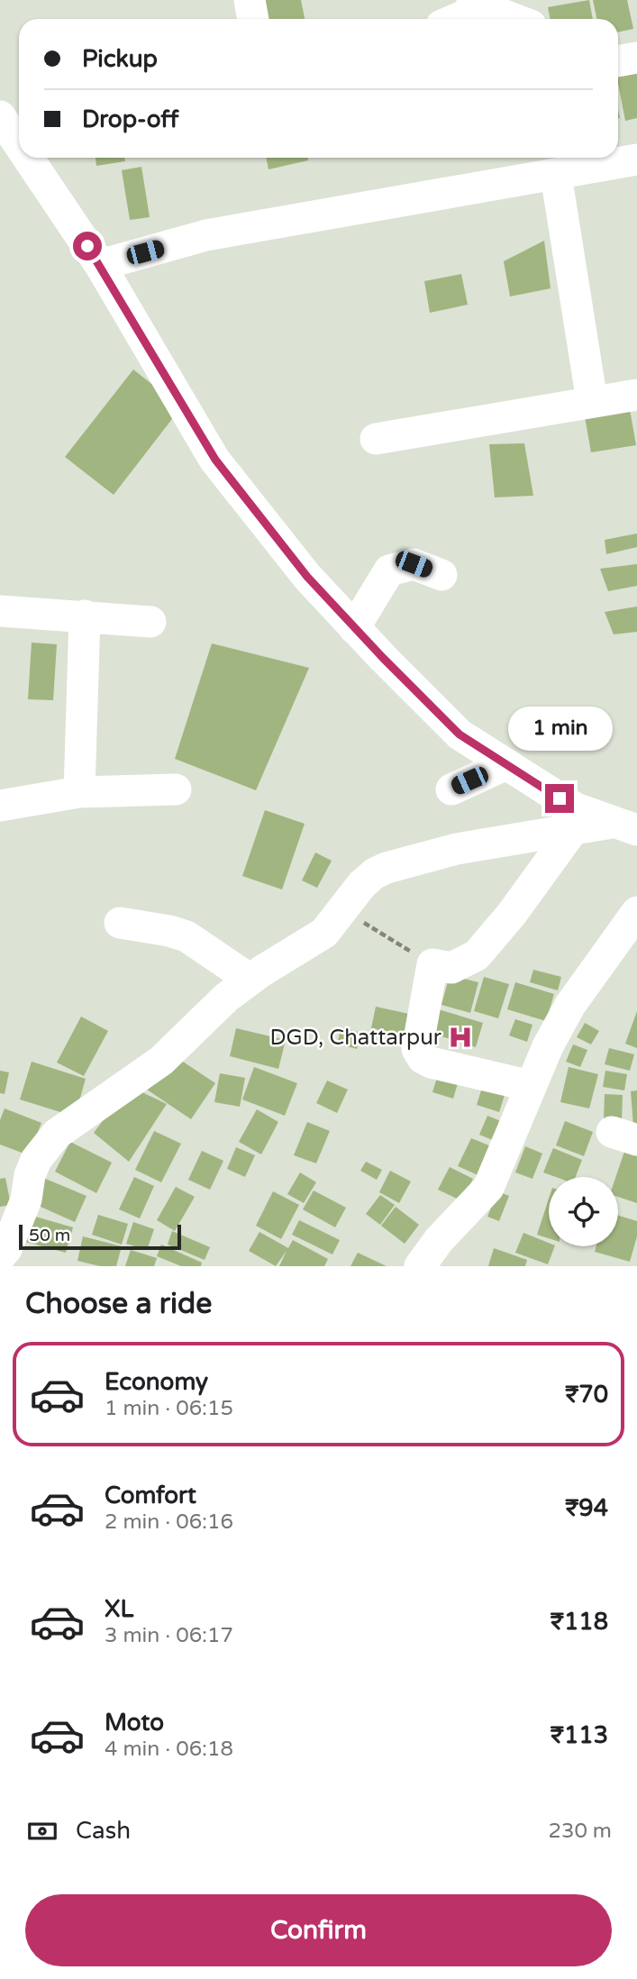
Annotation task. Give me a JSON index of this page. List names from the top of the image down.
{
  "places": {
    "hospital": ["DGD, Chattarpur"]
  },
  "scale_bar": "50 m",
  "page": {
    "banner": ["Pickup", "Drop-off"],
    "bubble": "1 min",
    "scale": "50 m",
    "heading": "Choose a ride",
    "list": [
      {
        "name": "Economy",
        "note": "1 min · 06:15",
        "value": "₹70"
      },
      {
        "name": "Comfort",
        "note": "2 min · 06:16",
        "value": "₹94"
      },
      {
        "name": "XL",
        "note": "3 min · 06:17",
        "value": "₹118"
      },
      {
        "name": "Moto",
        "note": "4 min · 06:18",
        "value": "₹113"
      }
    ],
    "pay": ["Cash", "230 m"],
    "buttons": "Confirm"
  }
}
